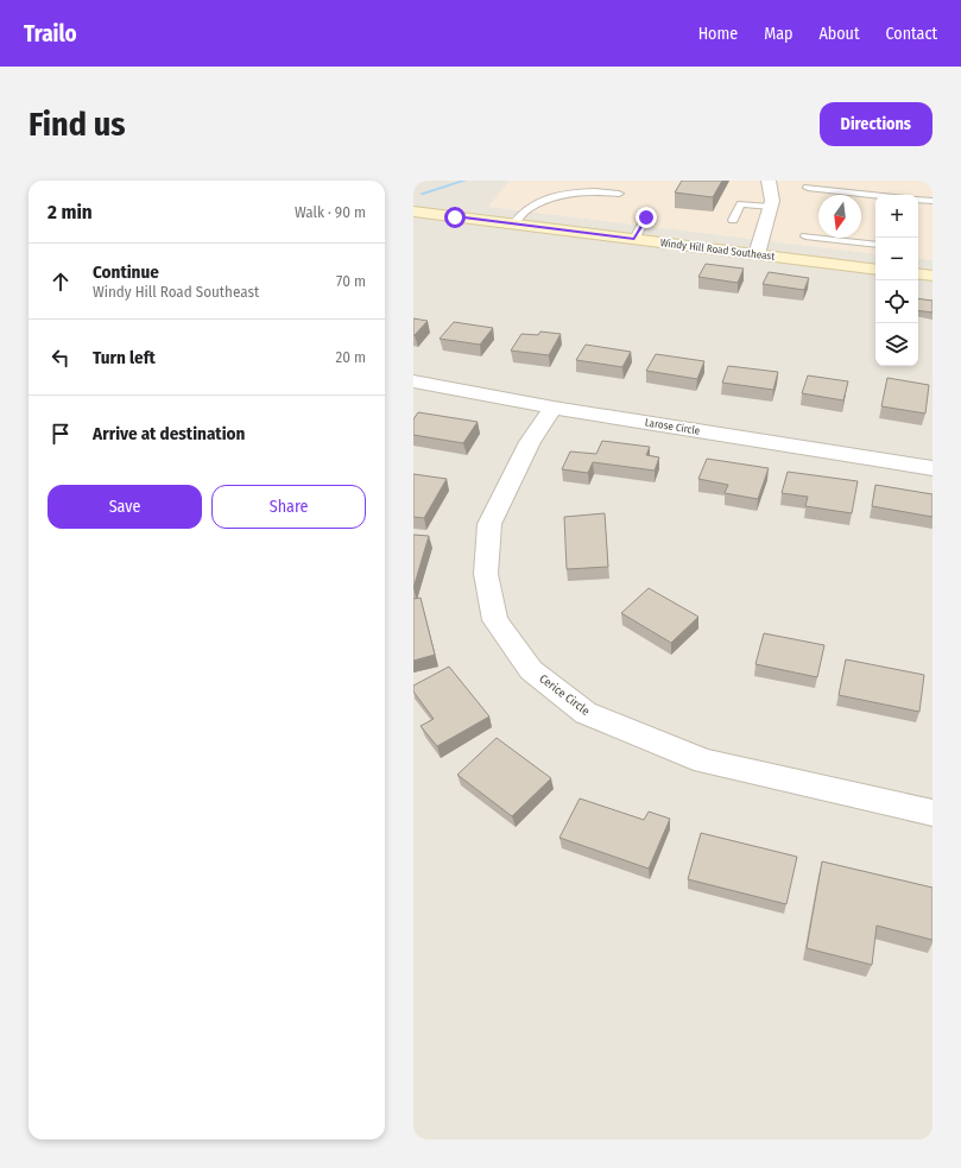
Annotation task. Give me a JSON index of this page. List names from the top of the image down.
{
  "streets": {
    "main road": ["Windy Hill Road Southeast"],
    "street": ["Larose Circle", "Cerice Circle"]
  },
  "crossings": [
    ["Larose Circle", "Cerice Circle"]
  ],
  "north": "bottom",
  "page": {
    "header": "Trailo",
    "nav": [
      "Home",
      "Map",
      "About",
      "Contact"
    ],
    "buttons": [
      "Directions",
      ["Save", "Share"]
    ],
    "title": "Find us",
    "heading": ["2 min", "Walk · 90 m"],
    "map_buttons": ["+", "−"],
    "list": [
      ["Continue", "Windy Hill Road Southeast", "70 m"],
      ["Turn left", "20 m"],
      "Arrive at destination"
    ]
  }
}
